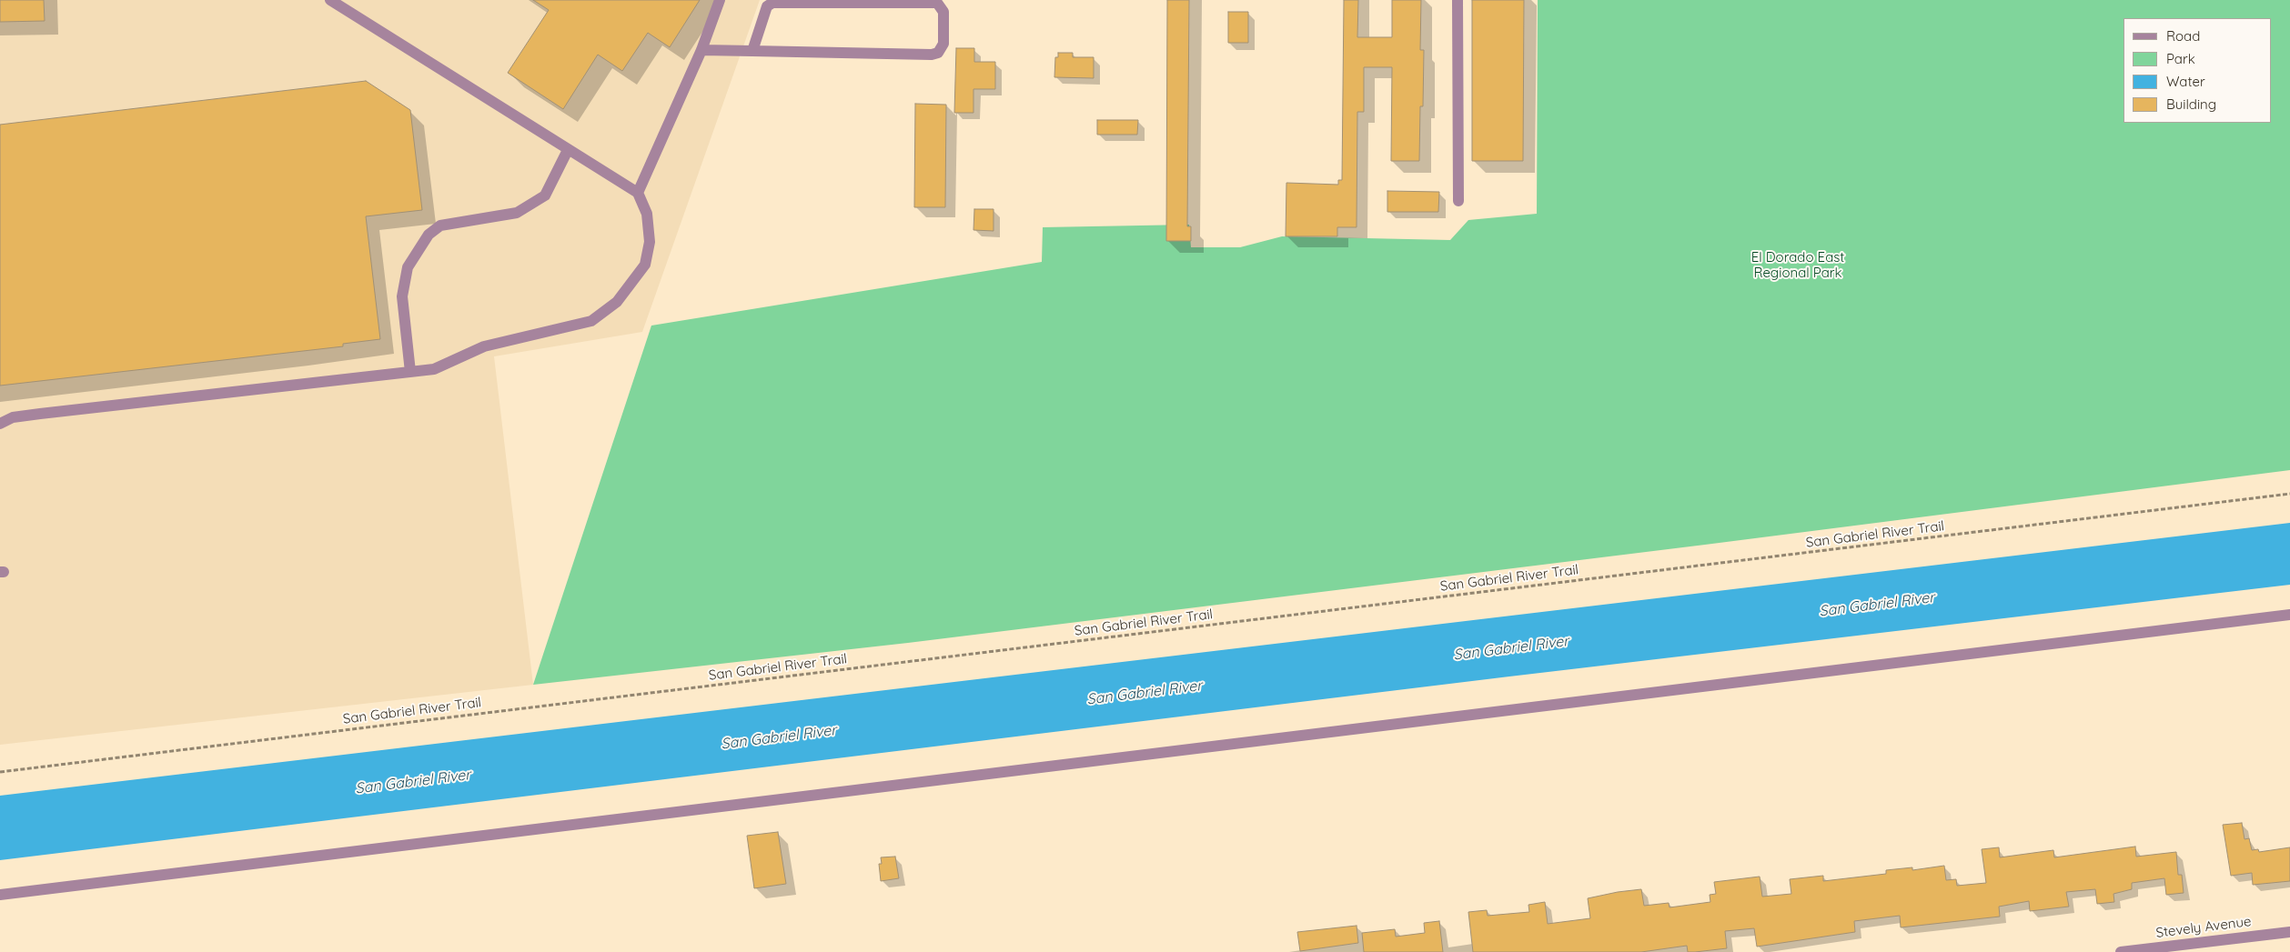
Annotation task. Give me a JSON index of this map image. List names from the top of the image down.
{
  "streets": {
    "street": ["Stevely Avenue"],
    "path": ["San Gabriel River Trail"]
  },
  "water": ["San Gabriel River"],
  "parks": ["El Dorado East Regional Park"],
  "legend": [
    "Road",
    "Park",
    "Water",
    "Building"
  ]
}
